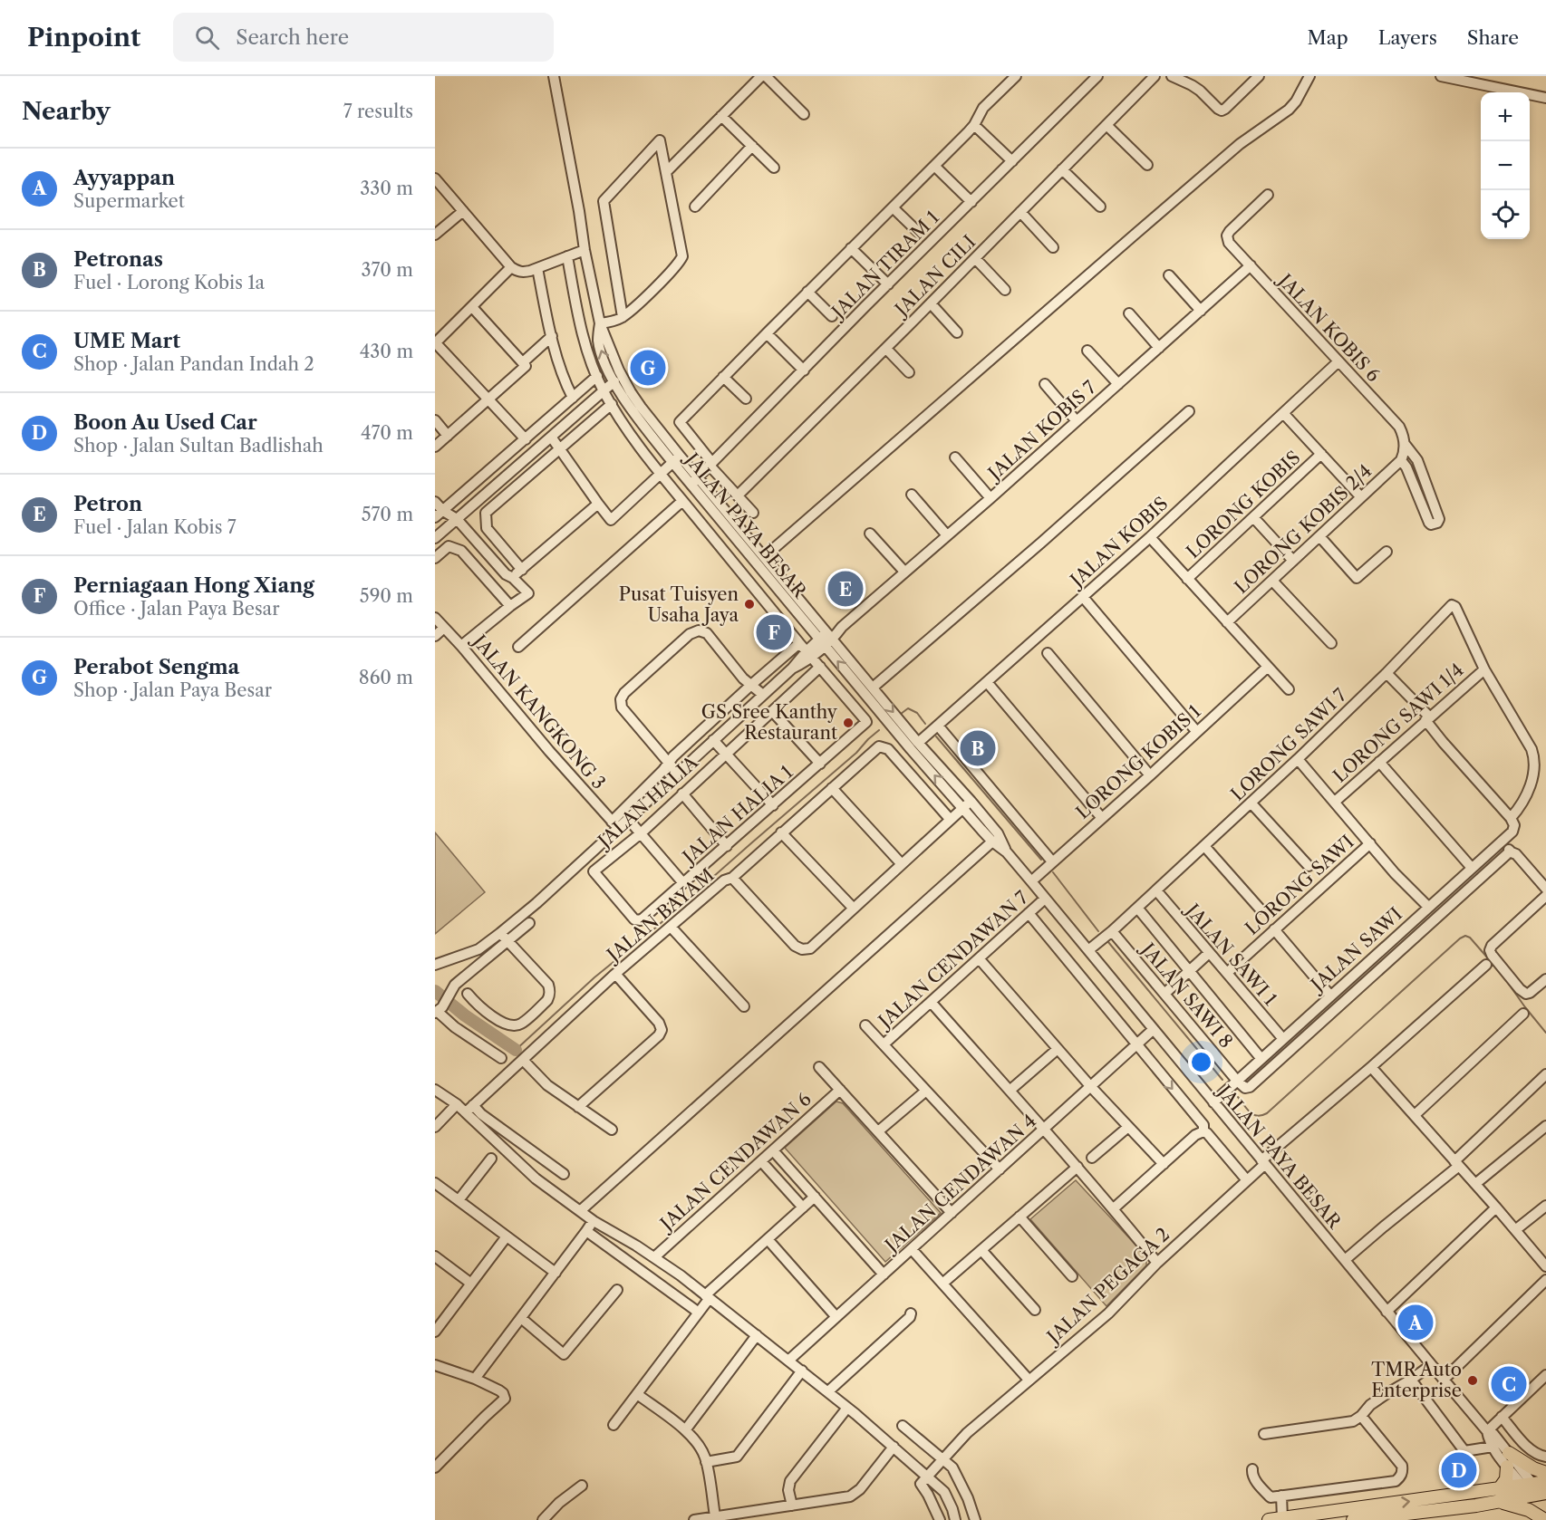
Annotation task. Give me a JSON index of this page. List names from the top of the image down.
{
  "streets": {
    "street": [
      "JALAN TIRAM 1",
      "JALAN CILI",
      "JALAN KOBIS 6",
      "JALAN KOBIS 7",
      "LORONG KOBIS",
      "JALAN PAYA BESAR",
      "LORONG KOBIS 2/4",
      "JALAN KOBIS",
      "JALAN KANGKONG 3",
      "LORONG SAWI 1/4",
      "LORONG SAWI 7",
      "LORONG KOBIS 1",
      "JALAN HALIA",
      "JALAN HALIA 1",
      "LORONG SAWI",
      "JALAN BAYAM",
      "JALAN SAWI",
      "JALAN SAWI 1",
      "JALAN CENDAWAN 7",
      "JALAN SAWI 8",
      "JALAN CENDAWAN 6",
      "JALAN CENDAWAN 4",
      "JALAN PEGAGA 2"
    ]
  },
  "crossings": [
    ["JALAN TIRAM 1", "JALAN PAYA BESAR"],
    ["JALAN KOBIS 6", "JALAN KOBIS 7"],
    ["JALAN KOBIS 6", "LORONG KOBIS 2/4"],
    ["JALAN KOBIS 6", "JALAN KOBIS"],
    ["JALAN KOBIS 7", "JALAN PAYA BESAR"],
    ["JALAN KOBIS 7", "JALAN KANGKONG 3"],
    ["JALAN KOBIS 7", "JALAN HALIA 1"],
    ["JALAN PAYA BESAR", "JALAN KOBIS"],
    ["JALAN PAYA BESAR", "LORONG SAWI 7"],
    ["JALAN PAYA BESAR", "LORONG KOBIS 1"],
    ["JALAN PAYA BESAR", "JALAN SAWI"],
    ["JALAN PAYA BESAR", "JALAN CENDAWAN 7"],
    ["JALAN PAYA BESAR", "JALAN CENDAWAN 4"],
    ["JALAN PAYA BESAR", "JALAN PEGAGA 2"],
    ["JALAN KOBIS", "JALAN BAYAM"],
    ["LORONG SAWI 1/4", "LORONG SAWI 7"],
    ["LORONG SAWI 7", "JALAN SAWI 1"],
    ["LORONG SAWI 7", "JALAN SAWI 8"],
    ["JALAN HALIA", "JALAN HALIA 1"],
    ["LORONG SAWI", "JALAN SAWI 1"],
    ["JALAN SAWI", "JALAN SAWI 1"],
    ["JALAN SAWI", "JALAN SAWI 8"]
  ],
  "places": ["Pusat Tuisyen Usaha Jaya", "GS Sree Kanthy Restaurant", "TMR Auto Enterprise"],
  "page": {
    "header": "Pinpoint",
    "search": "Search here",
    "nav": ["Map", "Layers", "Share"],
    "heading": ["Nearby", "7 results"],
    "map_buttons": ["+", "−"],
    "list": [
      {
        "mark": "A",
        "name": "Ayyappan",
        "note": "Supermarket",
        "value": "330 m"
      },
      {
        "mark": "B",
        "name": "Petronas",
        "note": "Fuel · Lorong Kobis 1a",
        "value": "370 m"
      },
      {
        "mark": "C",
        "name": "UME Mart",
        "note": "Shop · Jalan Pandan Indah 2",
        "value": "430 m"
      },
      {
        "mark": "D",
        "name": "Boon Au Used Car",
        "note": "Shop · Jalan Sultan Badlishah",
        "value": "470 m"
      },
      {
        "mark": "E",
        "name": "Petron",
        "note": "Fuel · Jalan Kobis 7",
        "value": "570 m"
      },
      {
        "mark": "F",
        "name": "Perniagaan Hong Xiang",
        "note": "Office · Jalan Paya Besar",
        "value": "590 m"
      },
      {
        "mark": "G",
        "name": "Perabot Sengma",
        "note": "Shop · Jalan Paya Besar",
        "value": "860 m"
      }
    ],
    "pins": [
      "G",
      "E",
      "F",
      "B",
      "A",
      "C",
      "D"
    ]
  }
}
